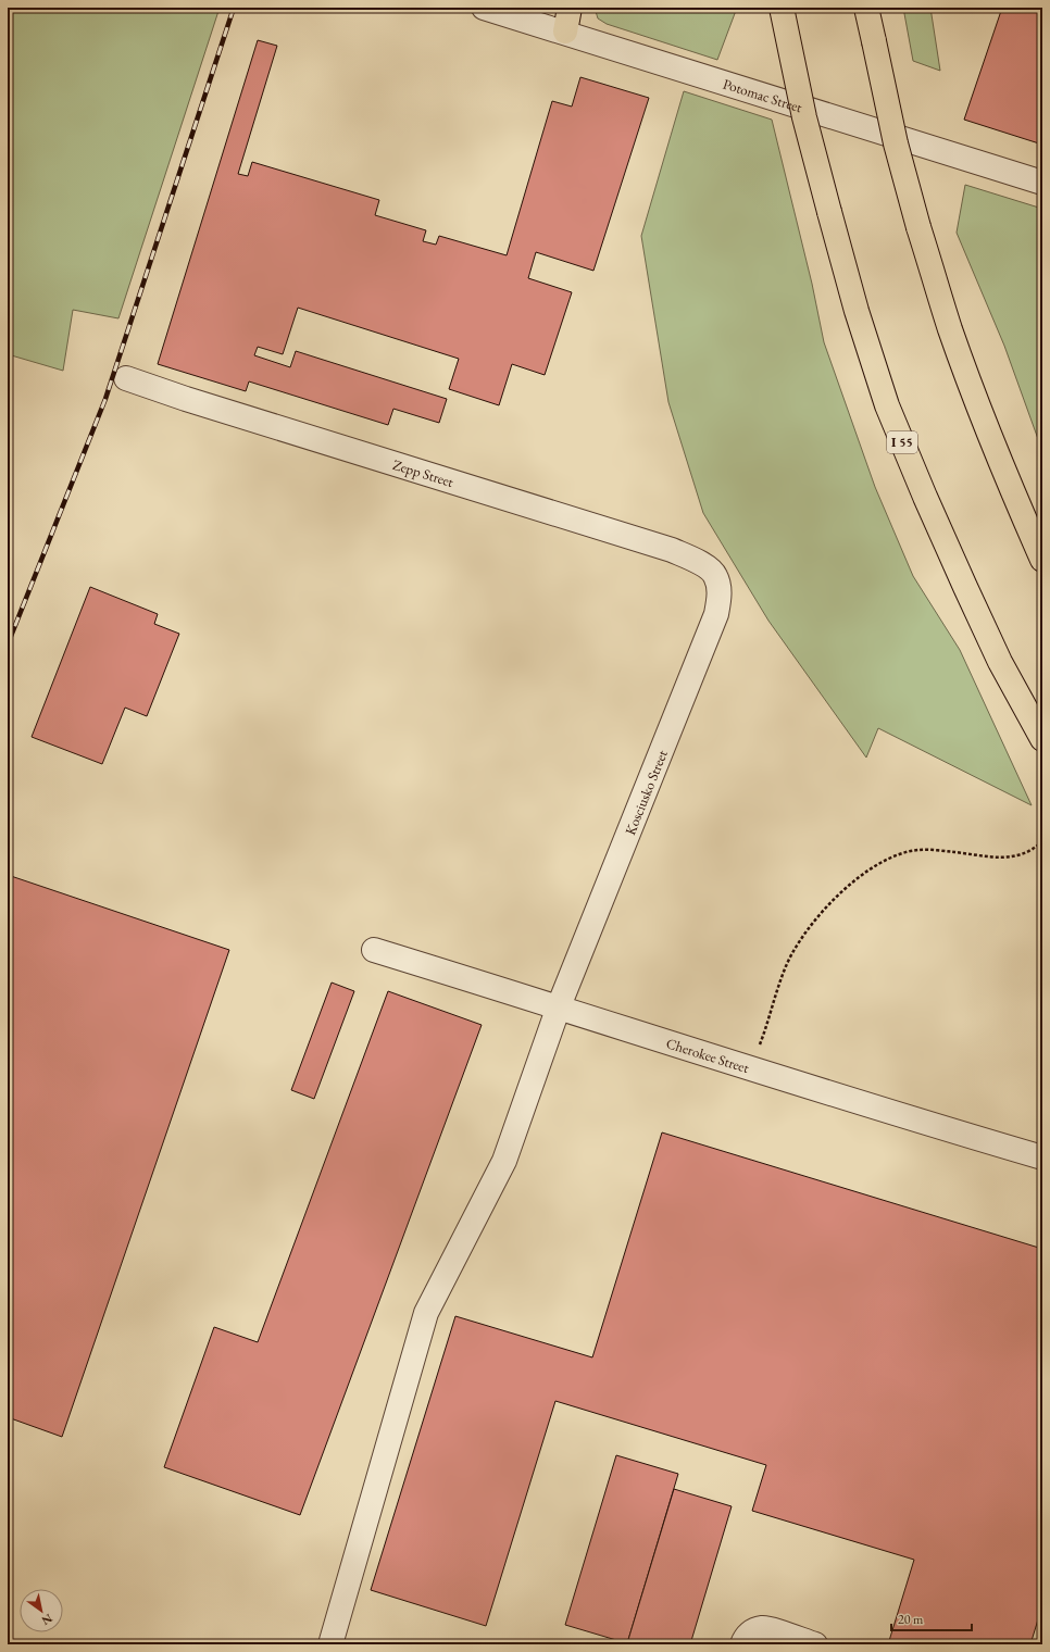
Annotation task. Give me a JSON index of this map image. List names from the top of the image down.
{
  "streets": {
    "highway": ["I 55"],
    "street": [
      "Potomac Street",
      "Zepp Street",
      "Kosciusko Street",
      "Cherokee Street"
    ]
  },
  "crossings": [
    ["Zepp Street", "Kosciusko Street"],
    ["Kosciusko Street", "Cherokee Street"]
  ],
  "scale_bar": "20 m",
  "north": "bottom right"
}
